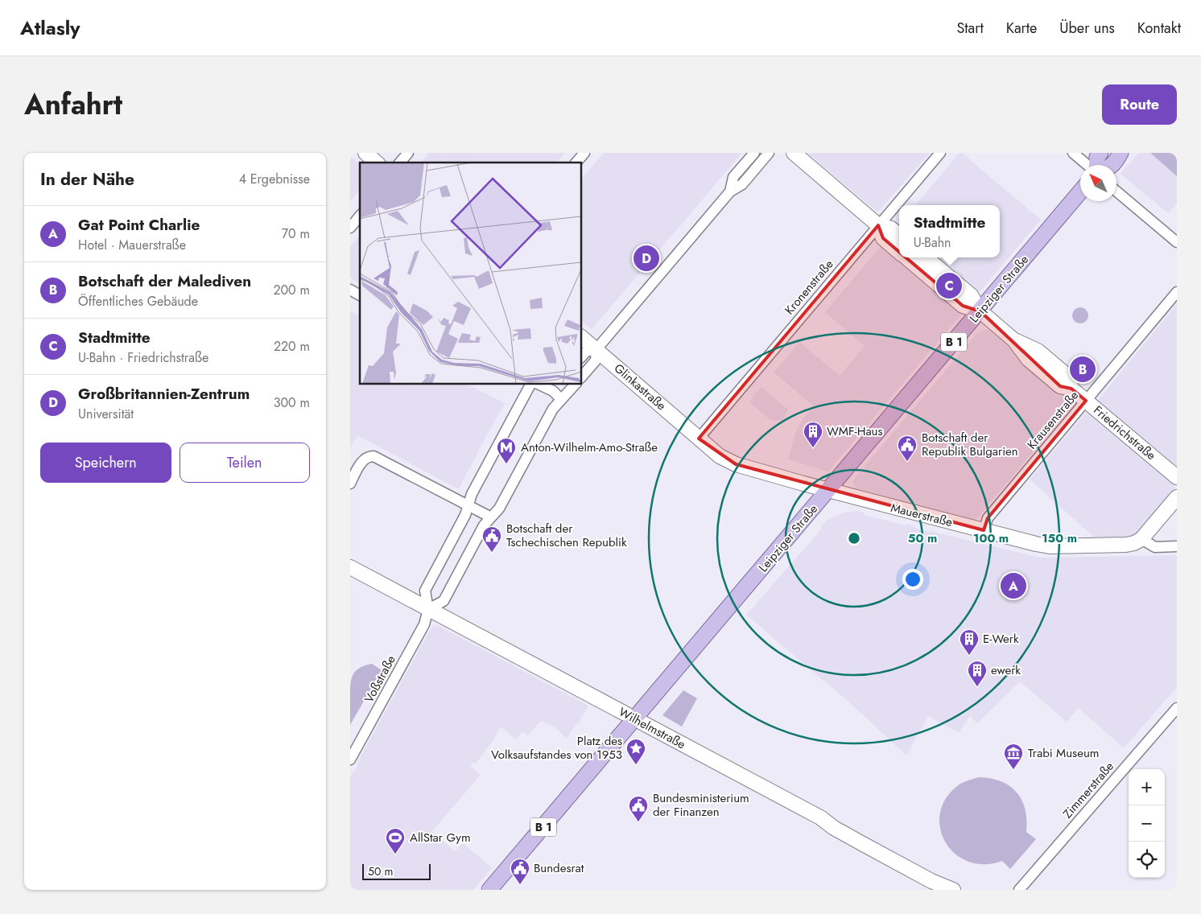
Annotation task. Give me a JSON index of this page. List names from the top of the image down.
{
  "streets": {
    "main road": ["Leipziger Straße", "B 1"],
    "street": [
      "Kronenstraße",
      "Glinkastraße",
      "Krausenstraße",
      "Friedrichstraße",
      "Mauerstraße",
      "Voßstraße",
      "Wilhelmstraße",
      "Zimmerstraße"
    ]
  },
  "crossings": [
    ["Kronenstraße", "Glinkastraße"],
    ["Kronenstraße", "Friedrichstraße"],
    ["Kronenstraße", "Mauerstraße"],
    ["Leipziger Straße", "Friedrichstraße"],
    ["Leipziger Straße", "Mauerstraße"],
    ["Leipziger Straße", "Wilhelmstraße"],
    ["Glinkastraße", "Mauerstraße"],
    ["Krausenstraße", "Friedrichstraße"],
    ["Krausenstraße", "Mauerstraße"],
    ["Voßstraße", "Wilhelmstraße"]
  ],
  "places": {
    "building": ["WMF-Haus", "E-Werk", "ewerk"],
    "public building": [
      "Botschaft der Republik Bulgarien",
      "Botschaft der Tschechischen Republik",
      "Bundesministerium der Finanzen",
      "Bundesrat"
    ],
    "metro station": ["Anton-Wilhelm-Amo-Straße"],
    "place": ["Platz des Volksaufstandes von 1953"],
    "museum": ["Trabi Museum"],
    "sports": ["AllStar Gym"]
  },
  "scale_bar": "50 m",
  "north": "top left",
  "page": {
    "header": "Atlasly",
    "nav": [
      "Start",
      "Karte",
      "Über uns",
      "Kontakt"
    ],
    "title": "Anfahrt",
    "buttons": [
      "Route",
      ["Speichern", "Teilen"]
    ],
    "heading": ["In der Nähe", "4 Ergebnisse"],
    "list": [
      {
        "mark": "A",
        "name": "Gat Point Charlie",
        "note": "Hotel · Mauerstraße",
        "value": "70 m"
      },
      {
        "mark": "B",
        "name": "Botschaft der Malediven",
        "note": "Öffentliches Gebäude",
        "value": "200 m"
      },
      {
        "mark": "C",
        "name": "Stadtmitte",
        "note": "U-Bahn · Friedrichstraße",
        "value": "220 m"
      },
      {
        "mark": "D",
        "name": "Großbritannien-Zentrum",
        "note": "Universität",
        "value": "300 m"
      }
    ],
    "popup": ["Stadtmitte", "U-Bahn"],
    "pins": [
      "D",
      "C",
      "B",
      "A"
    ],
    "map_buttons": ["+", "−"],
    "scale": "50 m"
  },
  "rings": ["50 m", "100 m", "150 m"]
}
